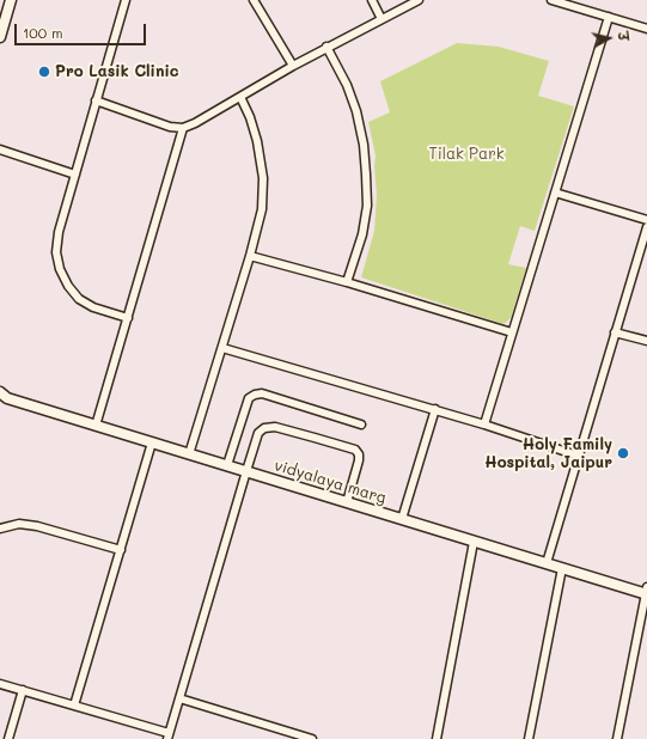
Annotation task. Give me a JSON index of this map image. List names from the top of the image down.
{
  "streets": {
    "street": ["vidyalaya marg"]
  },
  "parks": ["Tilak Park"],
  "places": ["Pro Lasik Clinic", "Holy Family Hospital, Jaipur"],
  "scale_bar": "100 m",
  "north": "right"
}
